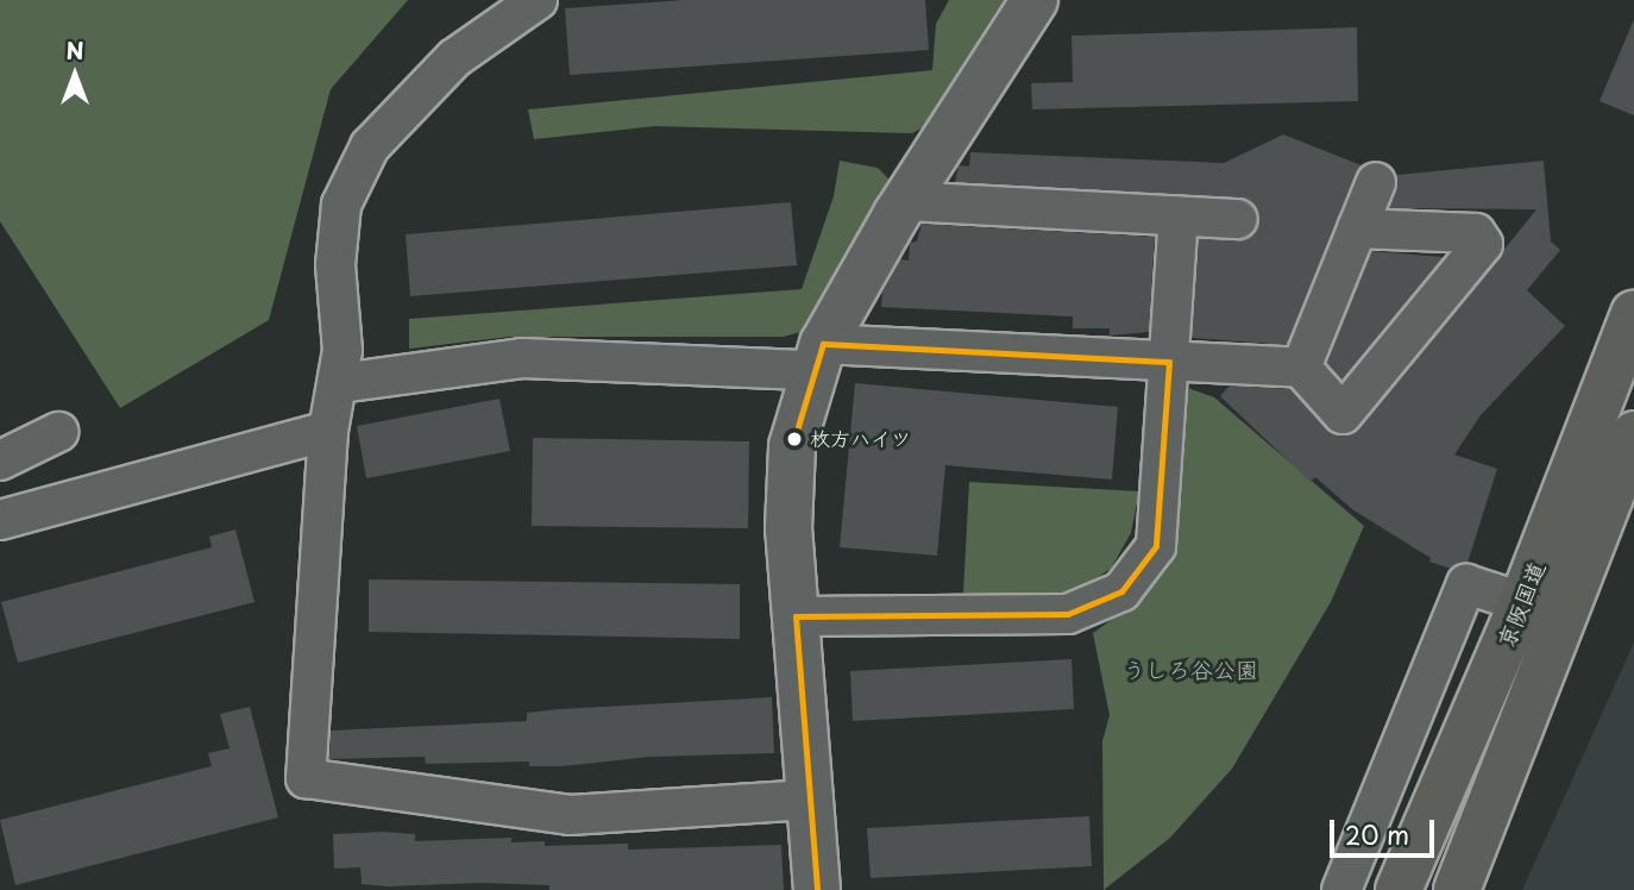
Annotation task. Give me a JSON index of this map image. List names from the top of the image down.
{
  "streets": {
    "highway": ["京阪国道"]
  },
  "parks": ["うしろ谷公園"],
  "places": ["枚方ハイツ"],
  "scale_bar": "20 m",
  "north": "top"
}
